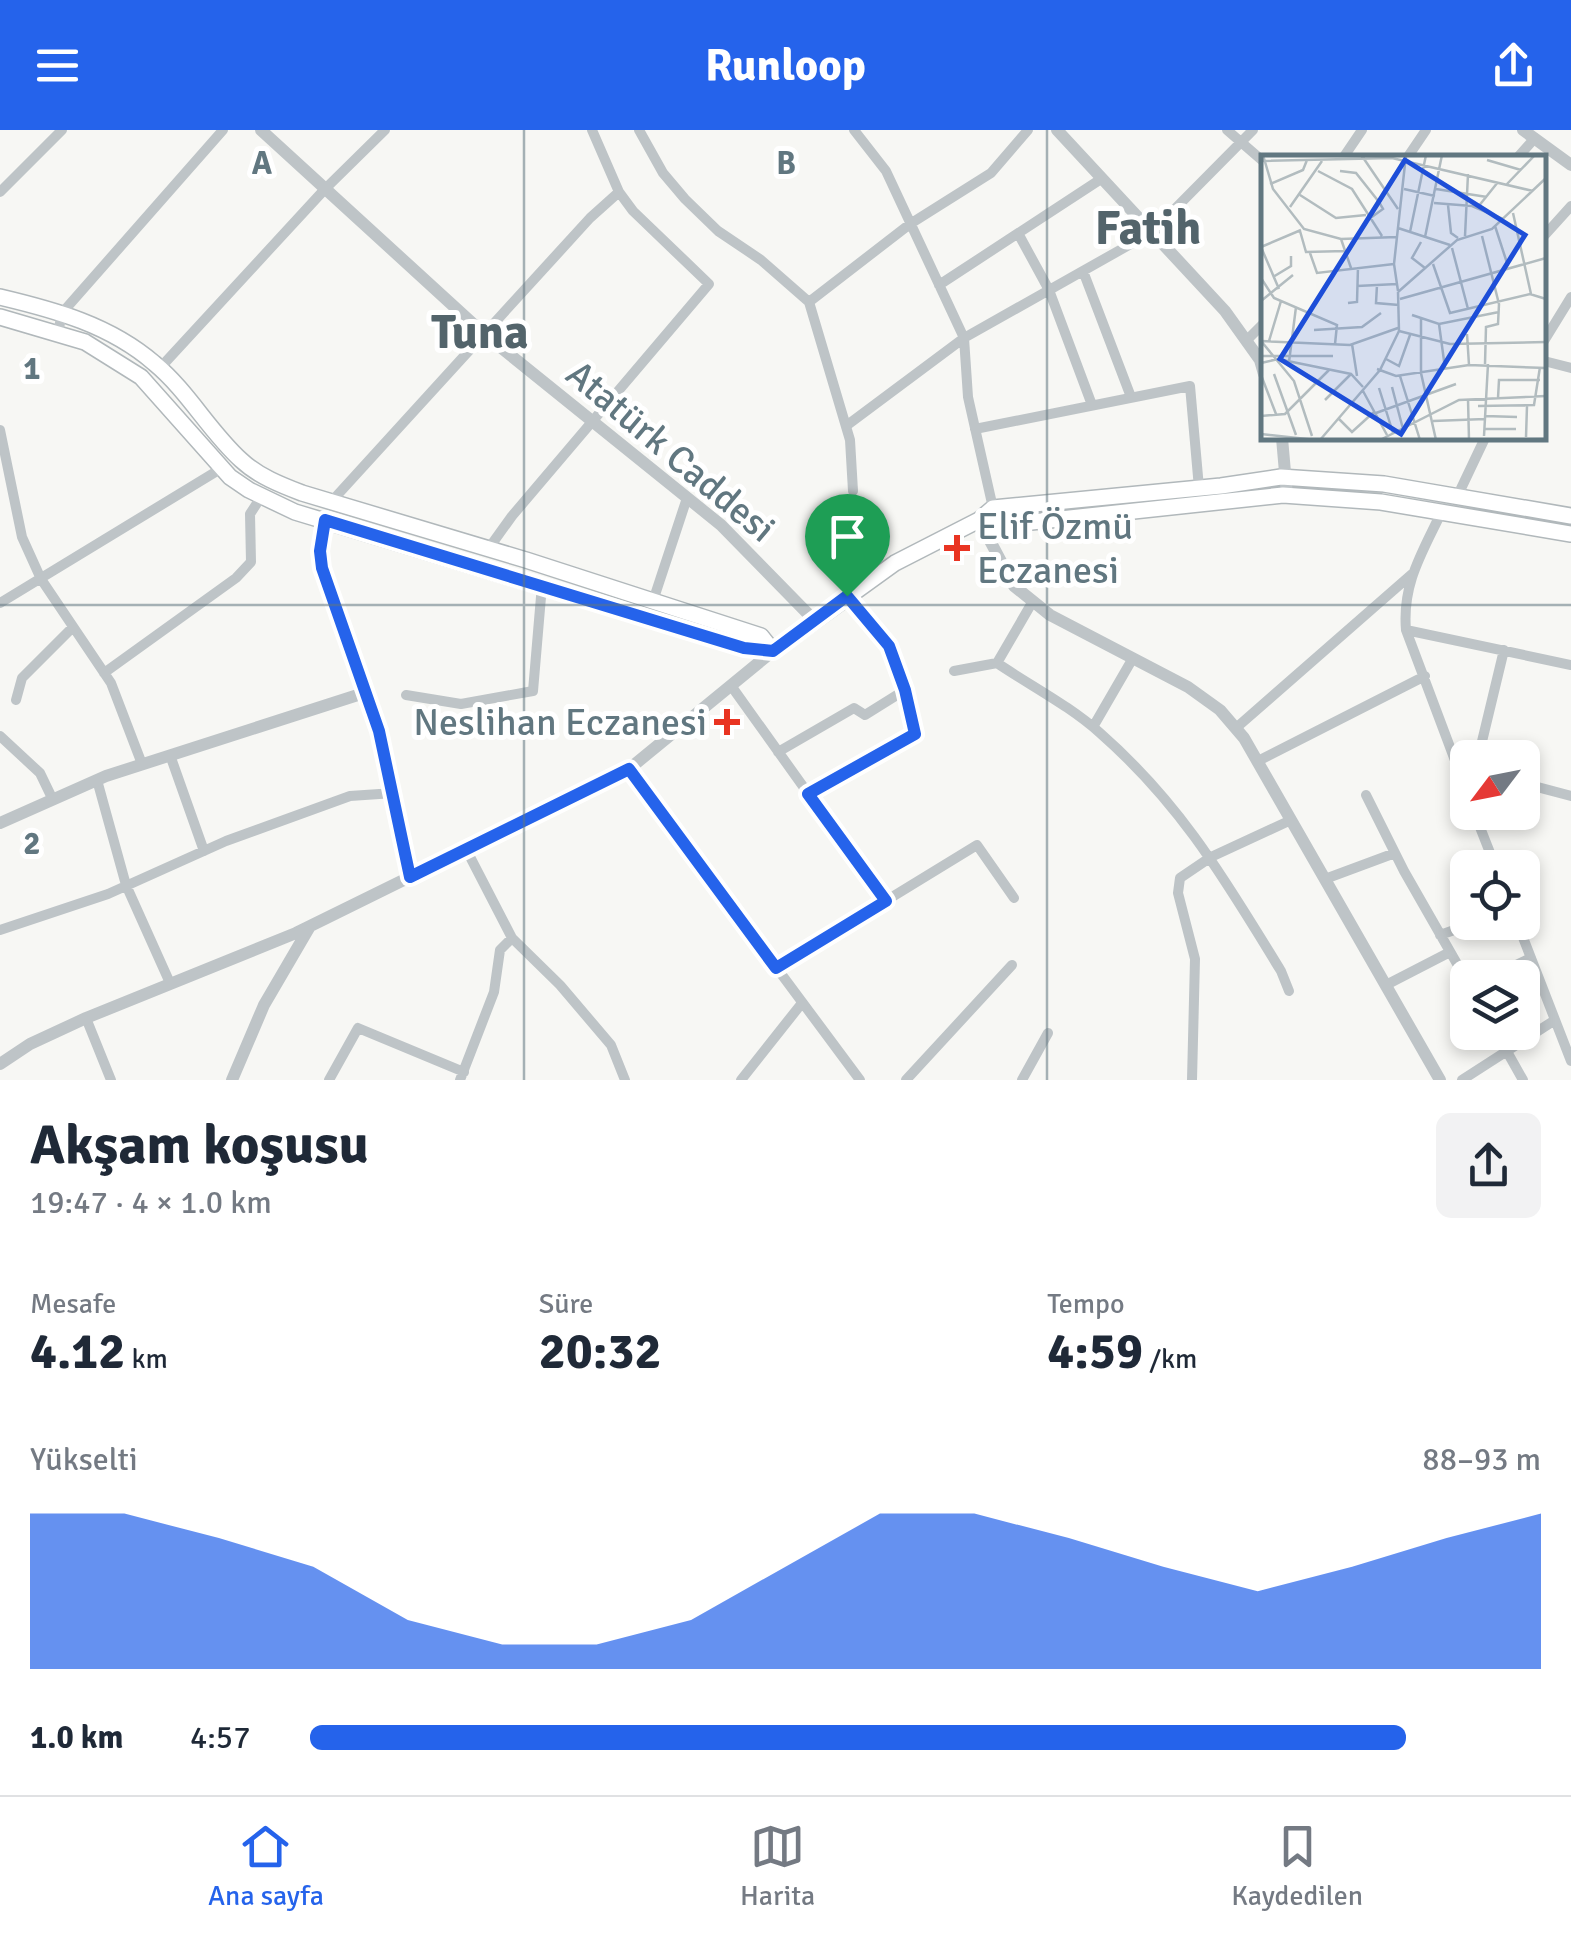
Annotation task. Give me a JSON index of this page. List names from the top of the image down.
{
  "streets": {
    "street": ["Atatürk Caddesi"]
  },
  "districts": ["Fatih", "Tuna"],
  "places": {
    "health": ["Elif Özmü Eczanesi", "Neslihan Eczanesi"]
  },
  "north": "bottom left",
  "page": {
    "header": "Runloop",
    "heading": ["Akşam koşusu", "19:47 · 4 × 1.0 km"],
    "stats": [
      ["Mesafe", "4.12 km"],
      ["Süre", "20:32"],
      ["Tempo", "4:59 /km"]
    ],
    "chart": ["Yükselti", "88–93 m"],
    "list": [
      {
        "name": "1.0 km",
        "note": "4:57"
      }
    ],
    "tabs": ["Ana sayfa", "Harita", "Kaydedilen"]
  },
  "grid": {
    "columns": ["A", "B"],
    "rows": ["1", "2"]
  }
}
